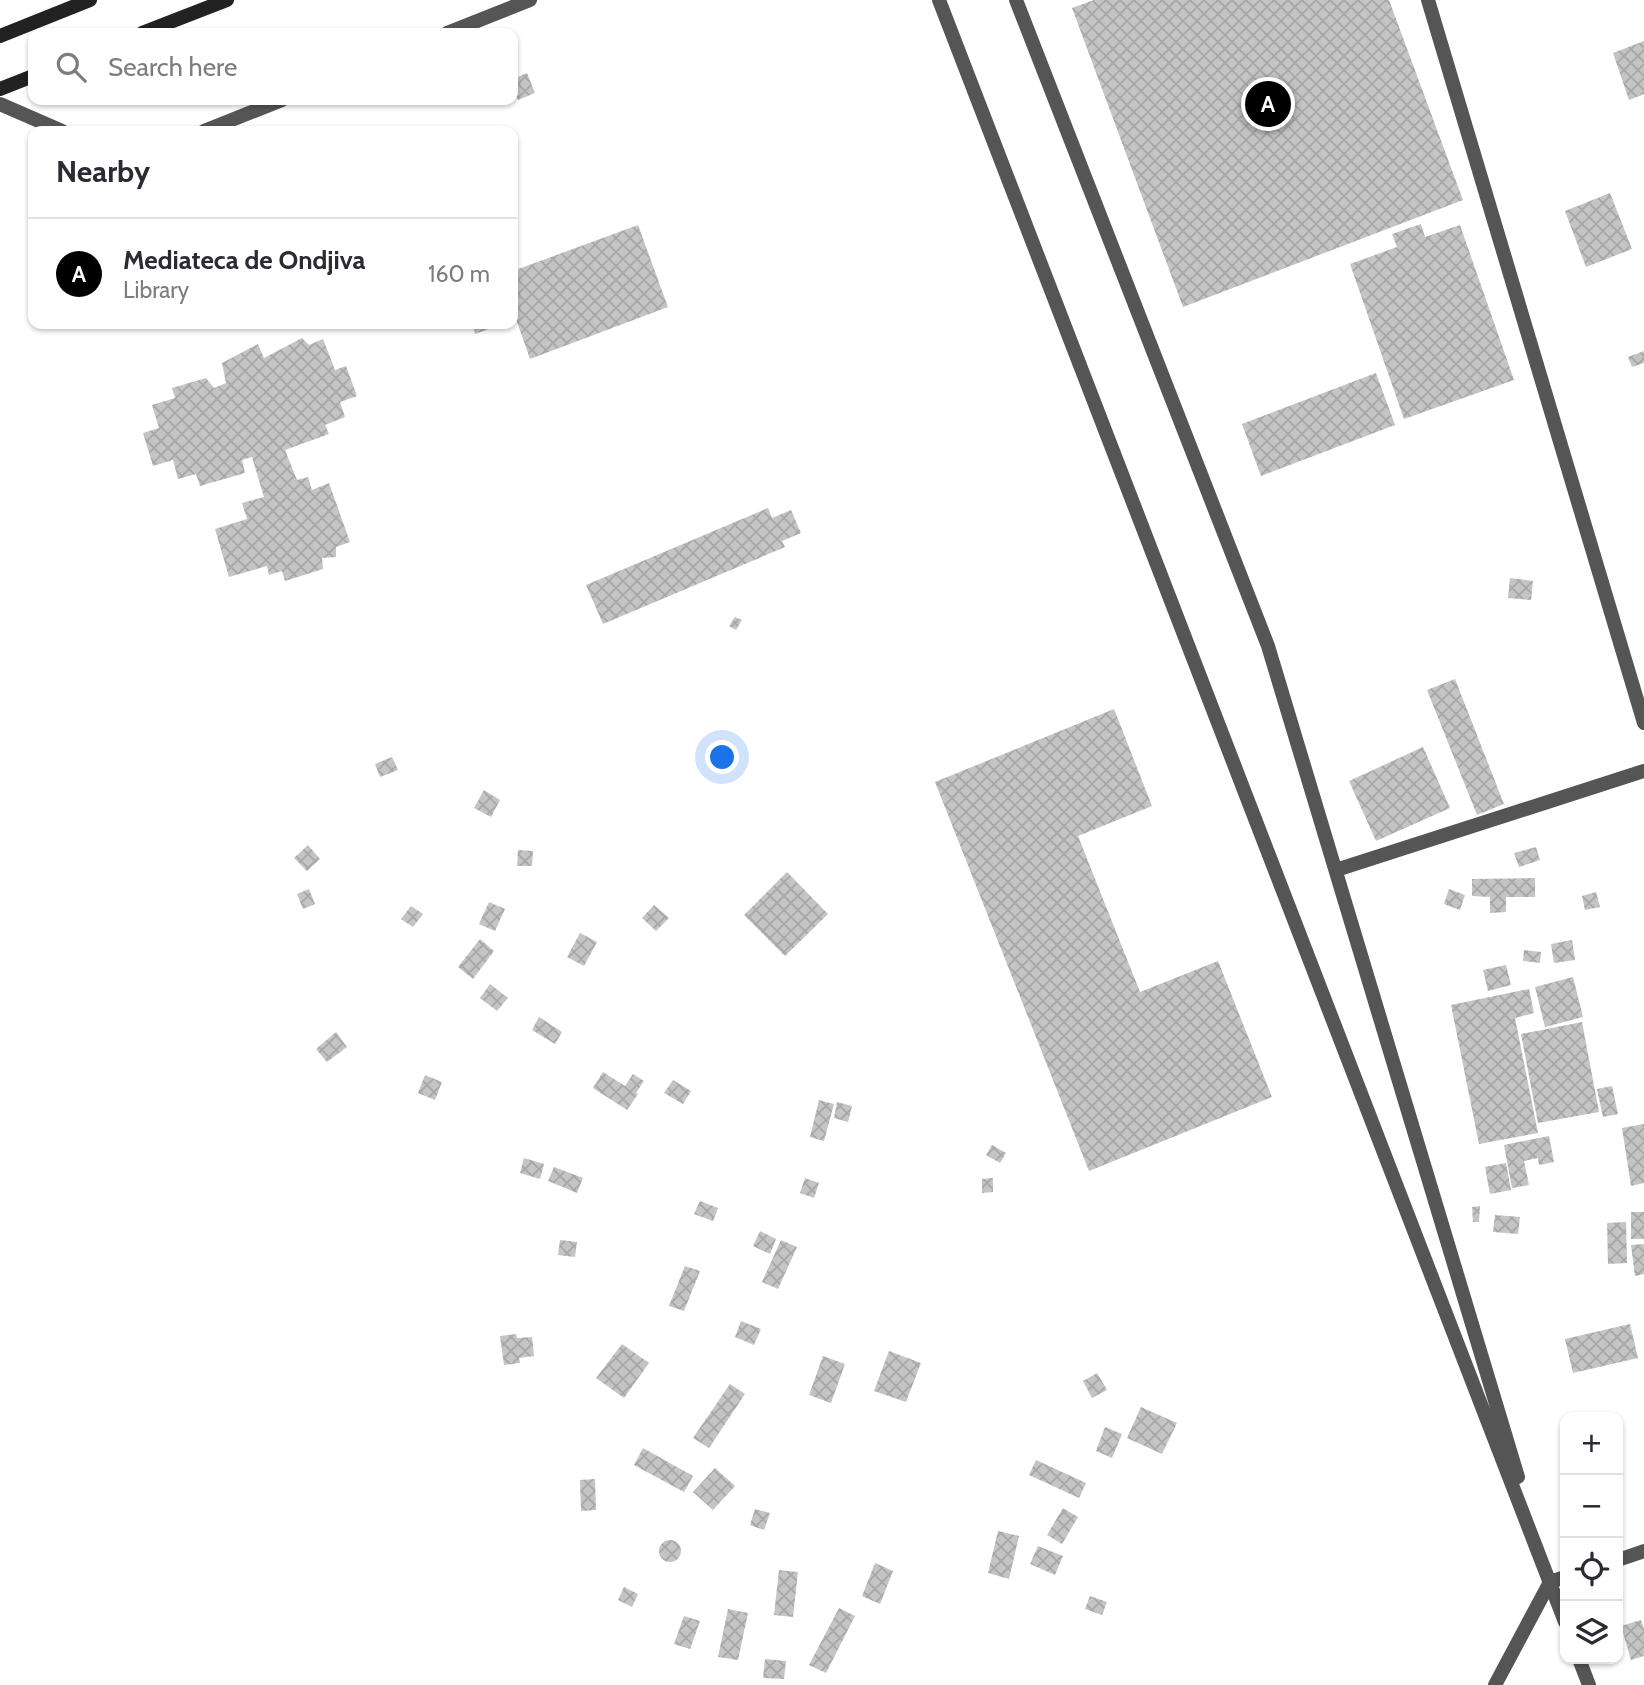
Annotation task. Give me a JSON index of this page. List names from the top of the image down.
{
  "page": {
    "search": "Search here",
    "pins": "A",
    "heading": "Nearby",
    "list": [
      {
        "mark": "A",
        "name": "Mediateca de Ondjiva",
        "note": "Library",
        "value": "160 m"
      }
    ],
    "map_buttons": ["+", "−"]
  }
}
